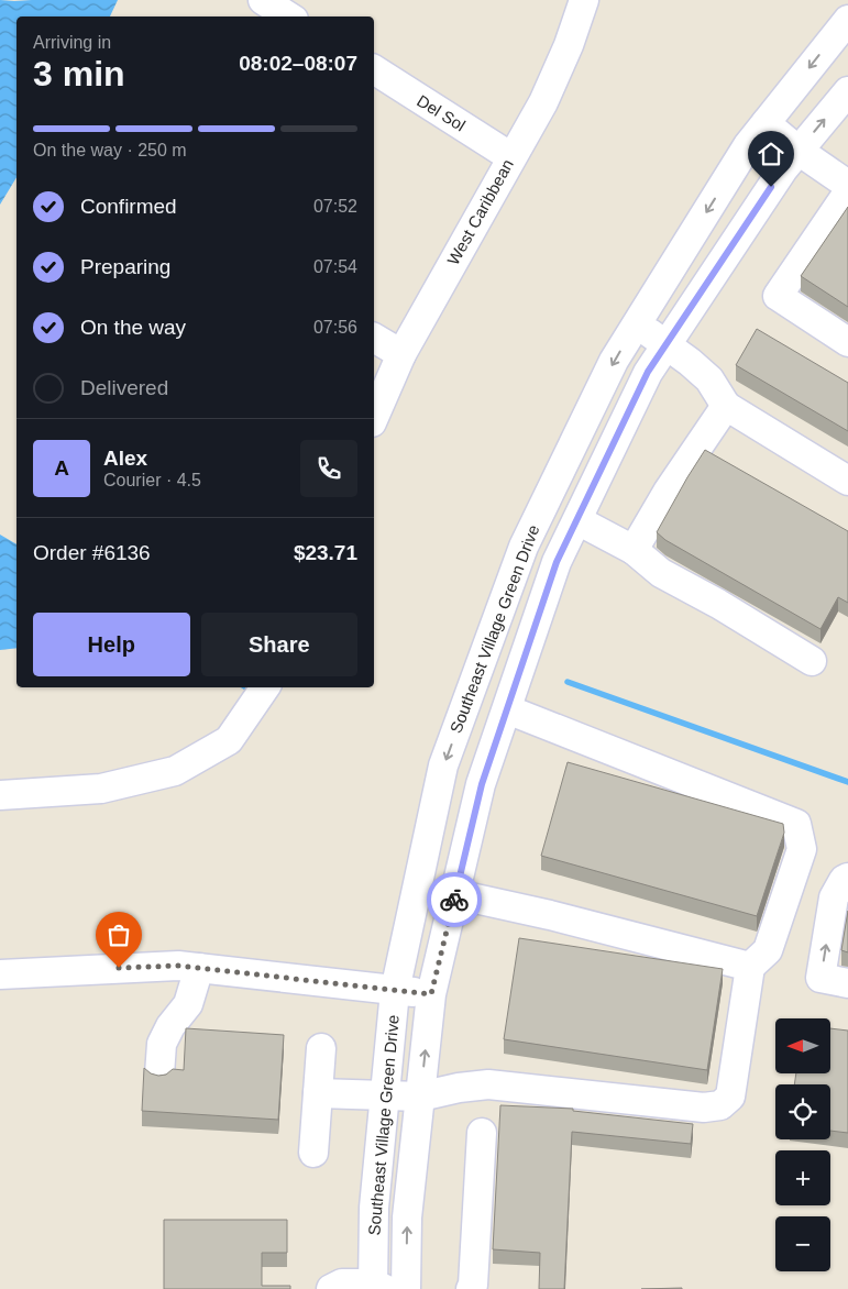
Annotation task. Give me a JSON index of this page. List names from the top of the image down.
{
  "streets": {
    "street": ["Del Sol", "West Caribbean", "Southeast Village Green Drive"]
  },
  "crossings": [
    ["Del Sol", "West Caribbean"]
  ],
  "north": "left",
  "page": {
    "heading": ["3 min", "Arriving in", "08:02–08:07"],
    "panel": [
      "Alex",
      "Courier · 4.5",
      "Order #6136",
      "$23.71"
    ],
    "bar": "On the way · 250 m",
    "list": [
      ["Confirmed", "07:52"],
      ["Preparing", "07:54"],
      ["On the way", "07:56"],
      "Delivered"
    ],
    "round": "A",
    "buttons": ["Help", "Share"],
    "map_buttons": ["+", "−"]
  }
}
